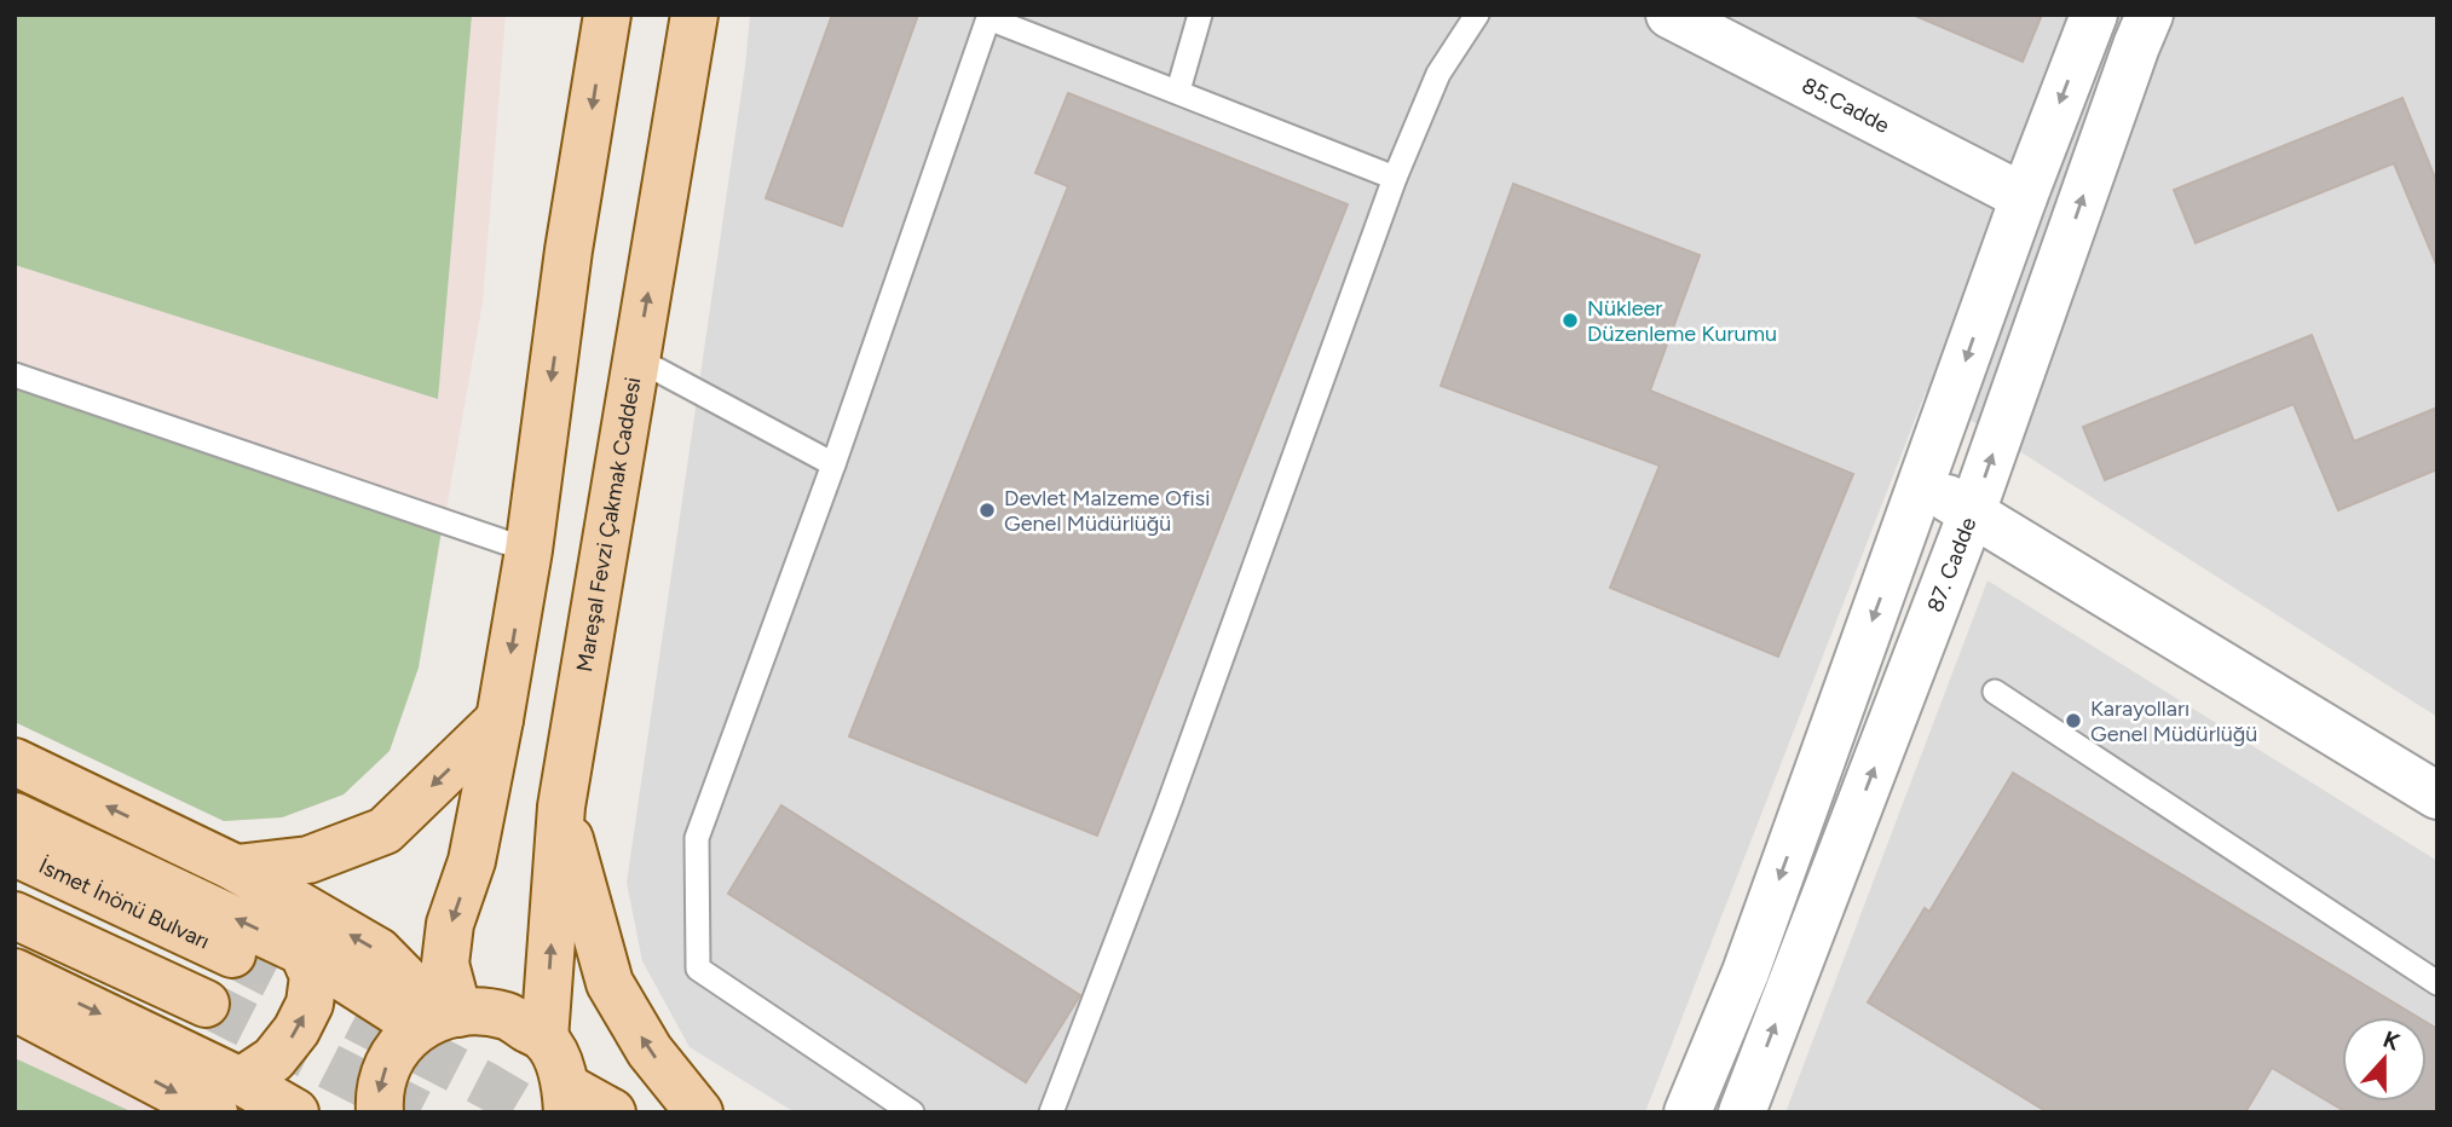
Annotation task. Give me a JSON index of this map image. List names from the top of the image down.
{
  "streets": {
    "main road": ["Mareşal Fevzi Çakmak Caddesi", "İsmet İnönü Bulvarı"],
    "street": ["85.Cadde", "87. Cadde"]
  },
  "places": ["Nükleer Düzenleme Kurumu", "Devlet Malzeme Ofisi Genel Müdürlüğü", "Karayolları Genel Müdürlüğü"],
  "north": "top"
}
